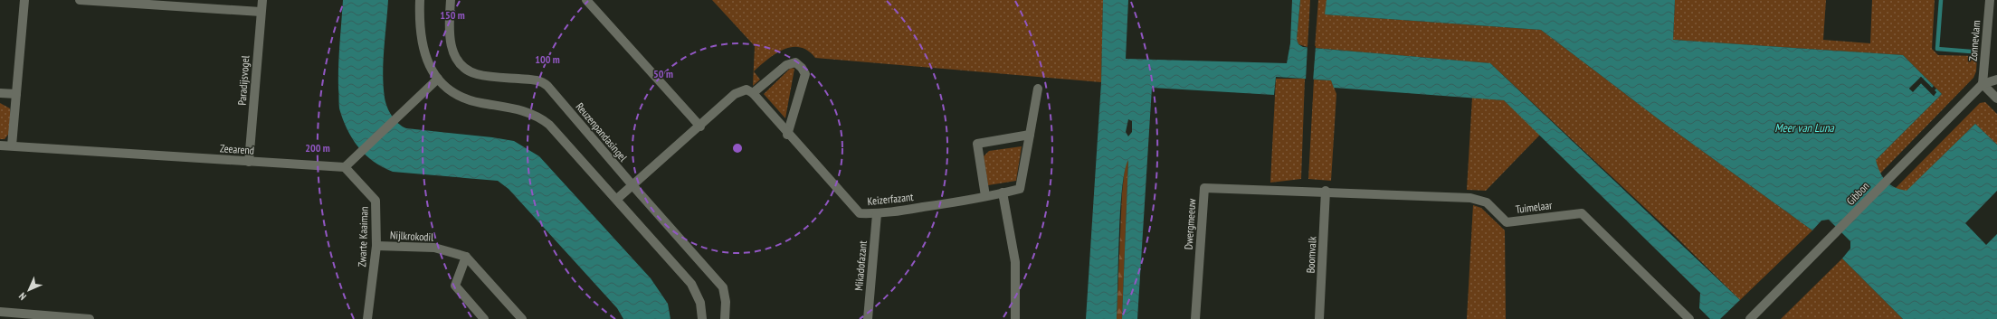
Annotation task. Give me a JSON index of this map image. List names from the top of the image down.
{
  "streets": {
    "street": [
      "Zonnevlam",
      "Paradijsvogel",
      "Reuzenpandasingel",
      "Zeearend",
      "Gibbon",
      "Keizerfazant",
      "Tuimelaar",
      "Dwergmeeuw",
      "Nijlkrokodil",
      "Zwarte Kaaiman",
      "Boomvalk",
      "Mikadofazant"
    ]
  },
  "crossings": [
    ["Zonnevlam", "Gibbon"],
    ["Paradijsvogel", "Zeearend"],
    ["Zeearend", "Zwarte Kaaiman"],
    ["Keizerfazant", "Mikadofazant"],
    ["Tuimelaar", "Dwergmeeuw"],
    ["Tuimelaar", "Boomvalk"],
    ["Dwergmeeuw", "Boomvalk"],
    ["Nijlkrokodil", "Zwarte Kaaiman"]
  ],
  "water": ["Meer van Luna"],
  "north": "bottom left",
  "rings": [
    "150 m",
    "100 m",
    "50 m",
    "200 m"
  ]
}
